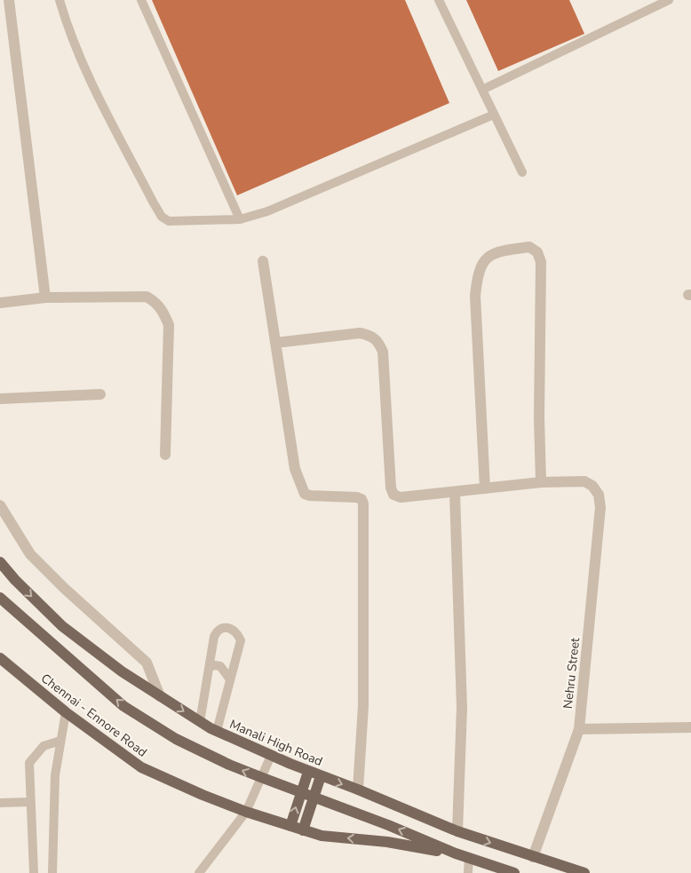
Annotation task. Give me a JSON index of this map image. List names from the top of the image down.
{
  "streets": {
    "main road": ["Chennai - Ennore Road", "Manali High Road"],
    "street": ["Nehru Street"]
  },
  "crossings": [
    ["Nehru Street", "Manali High Road"]
  ]
}
